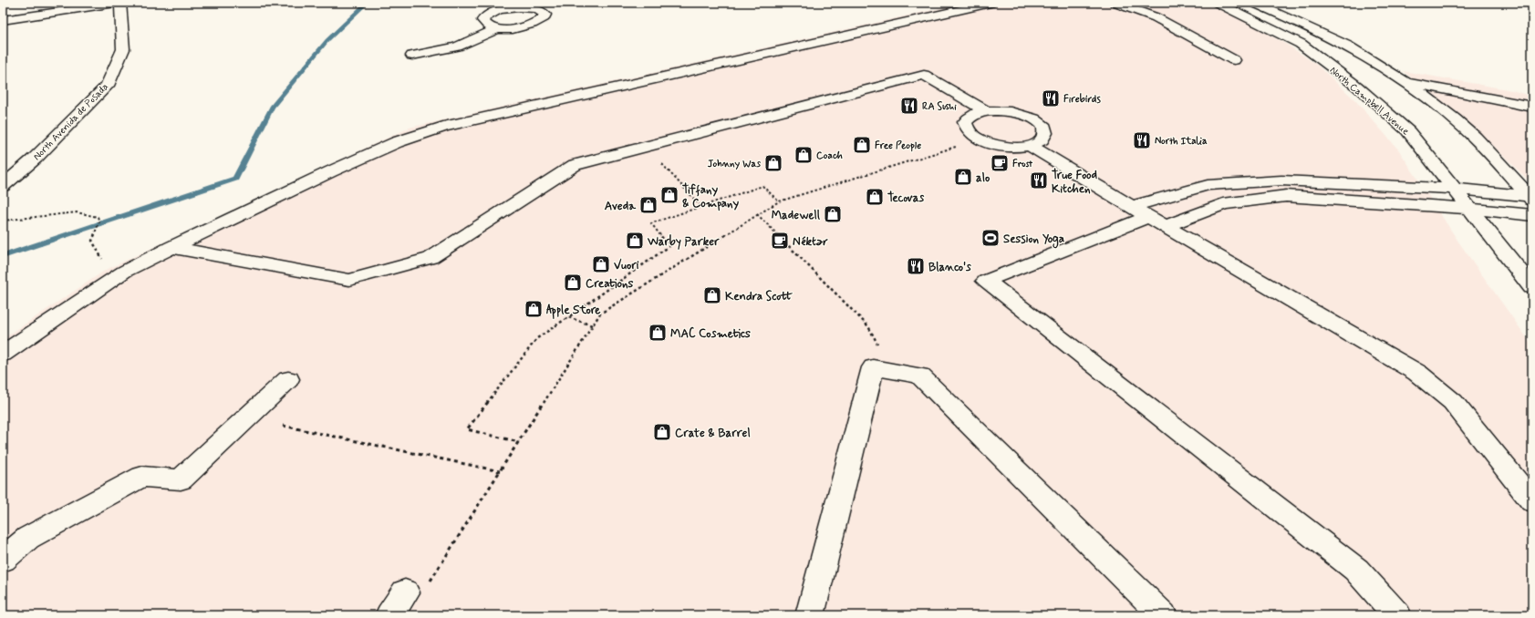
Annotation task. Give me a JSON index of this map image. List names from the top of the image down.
{
  "streets": {
    "street": ["North Campbell Avenue", "North Avenida de Posada"]
  },
  "places": {
    "restaurant": [
      "Firebirds",
      "RA Sushi",
      "North Italia",
      "True Food Kitchen",
      "Blanco's"
    ],
    "shop": [
      "Free People",
      "Coach",
      "Johnny Was",
      "alo",
      "Tiffany & Company",
      "Tecovas",
      "Aveda",
      "Madewell",
      "Warby Parker",
      "Vuori",
      "Creations",
      "Kendra Scott",
      "Apple Store",
      "MAC Cosmetics",
      "Crate & Barrel"
    ],
    "cafe": ["Frost", "Néktər"],
    "sports": ["Session Yoga"]
  }
}
